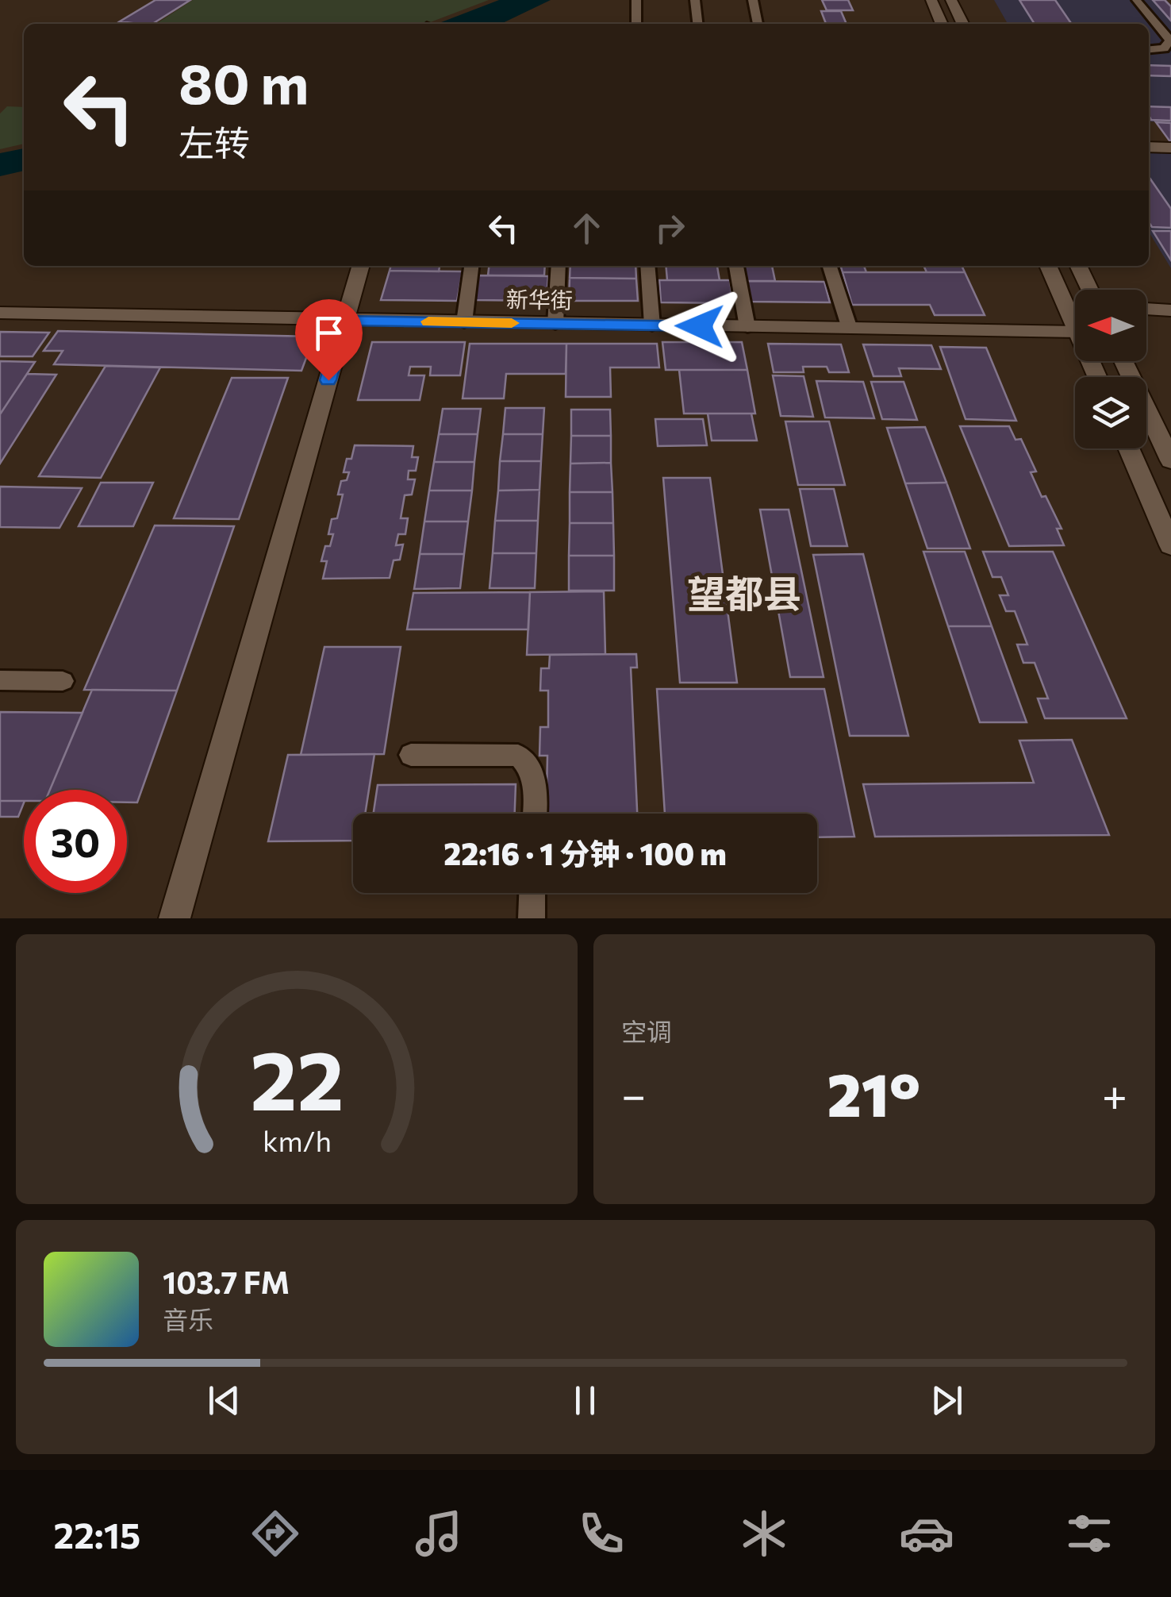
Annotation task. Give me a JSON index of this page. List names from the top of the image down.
{
  "streets": {
    "street": ["新华街"]
  },
  "districts": ["望都县"],
  "north": "left",
  "page": {
    "turn": ["80 m", "左转"],
    "limit": "30",
    "trip": "22:16 · 1 分钟 · 100 m",
    "tile": "空调",
    "heat": ["−", "21°", "+"],
    "song": ["103.7 FM", "音乐"],
    "tabs": "22:15",
    "gauge": ["22", "km/h"]
  }
}
